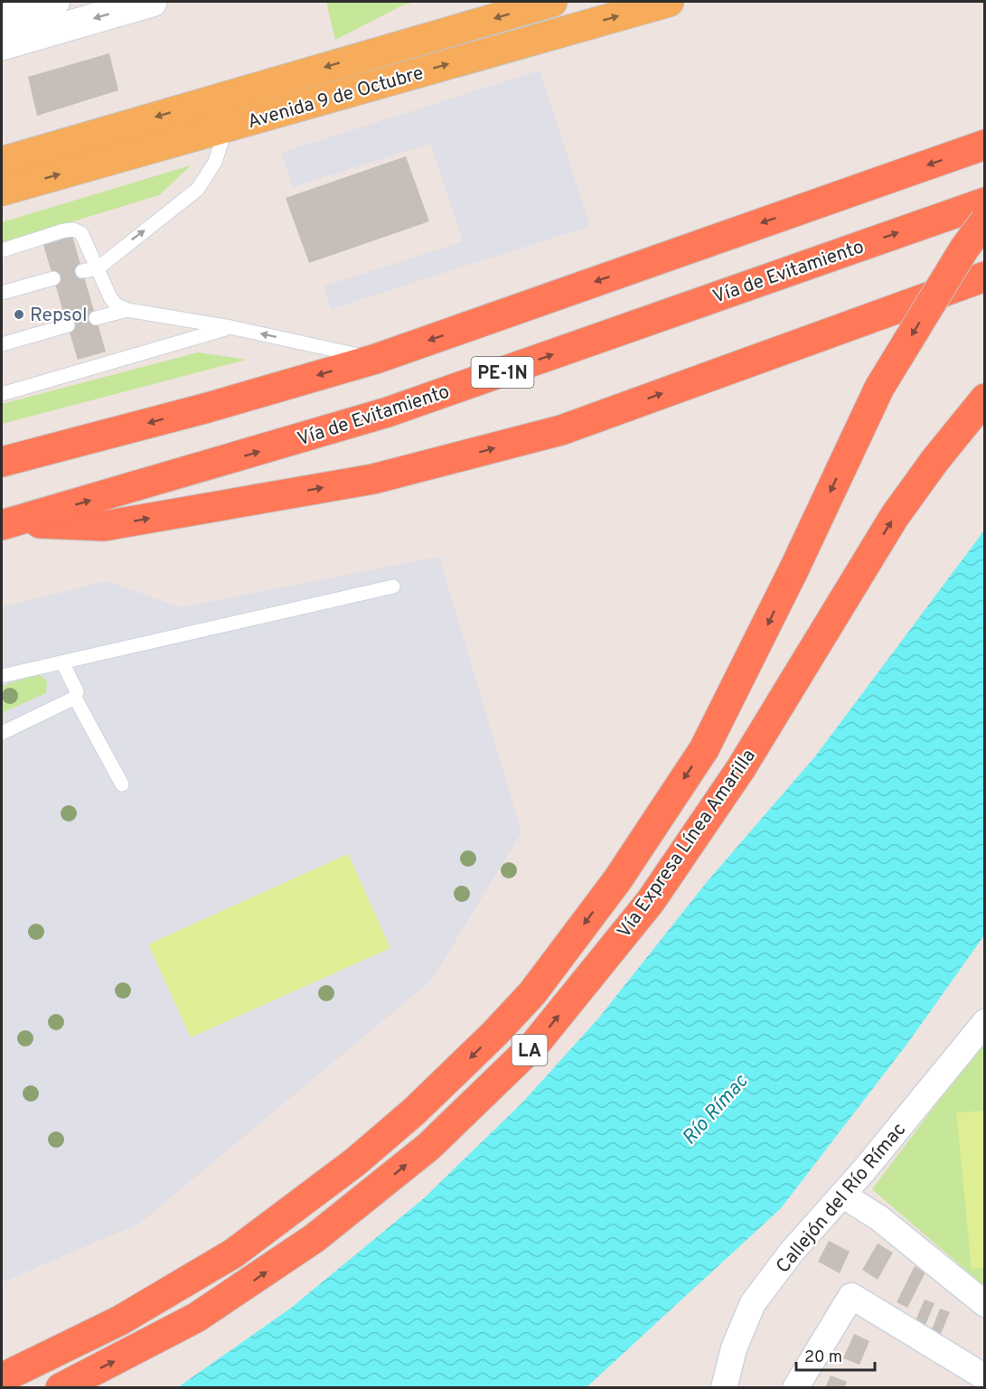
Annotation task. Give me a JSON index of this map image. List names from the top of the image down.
{
  "streets": {
    "highway": [
      "Vía de Evitamiento",
      "PE-1N",
      "Vía Expresa Línea Amarilla",
      "LA"
    ],
    "main road": ["Avenida 9 de Octubre"],
    "street": ["Callejón del Río Rímac"]
  },
  "water": ["Río Rímac"],
  "places": ["Repsol"],
  "scale_bar": "20 m"
}
